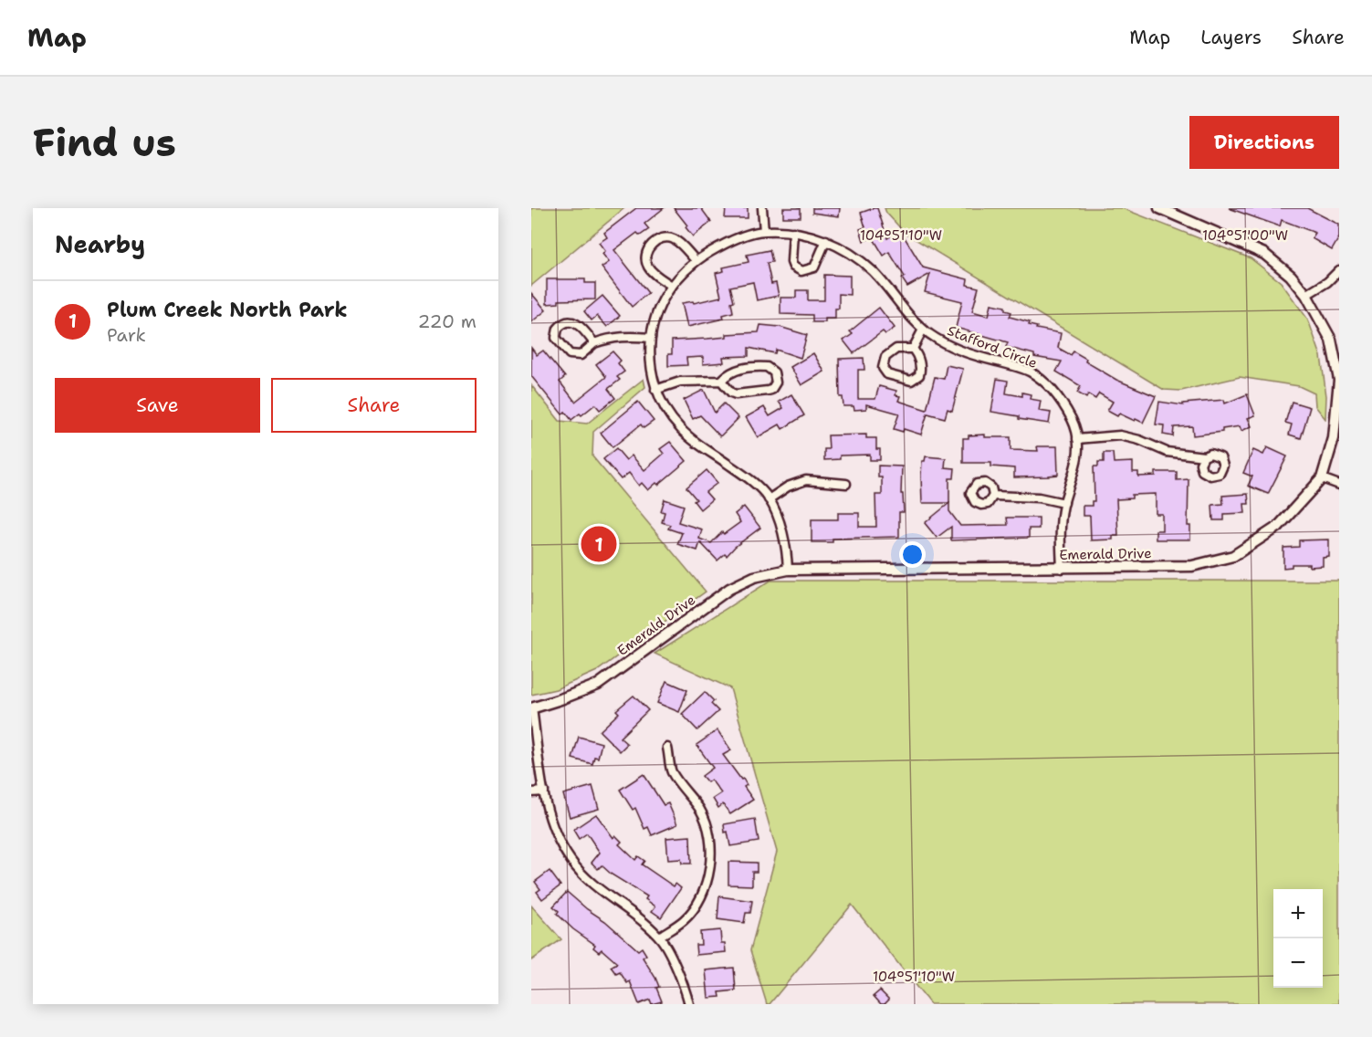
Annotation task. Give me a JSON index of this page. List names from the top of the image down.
{
  "streets": {
    "street": ["Stafford Circle", "Emerald Drive"]
  },
  "crossings": [
    ["Stafford Circle", "Emerald Drive"]
  ],
  "page": {
    "header": "Map",
    "nav": ["Map", "Layers", "Share"],
    "buttons": [
      "Directions",
      ["Save", "Share"]
    ],
    "title": "Find us",
    "heading": "Nearby",
    "list": [
      {
        "mark": "1",
        "name": "Plum Creek North Park",
        "note": "Park",
        "value": "220 m"
      }
    ],
    "pins": "1",
    "map_buttons": ["+", "−"]
  },
  "coordinates": ["104°51'10\"W", "104°51'00\"W"]
}
